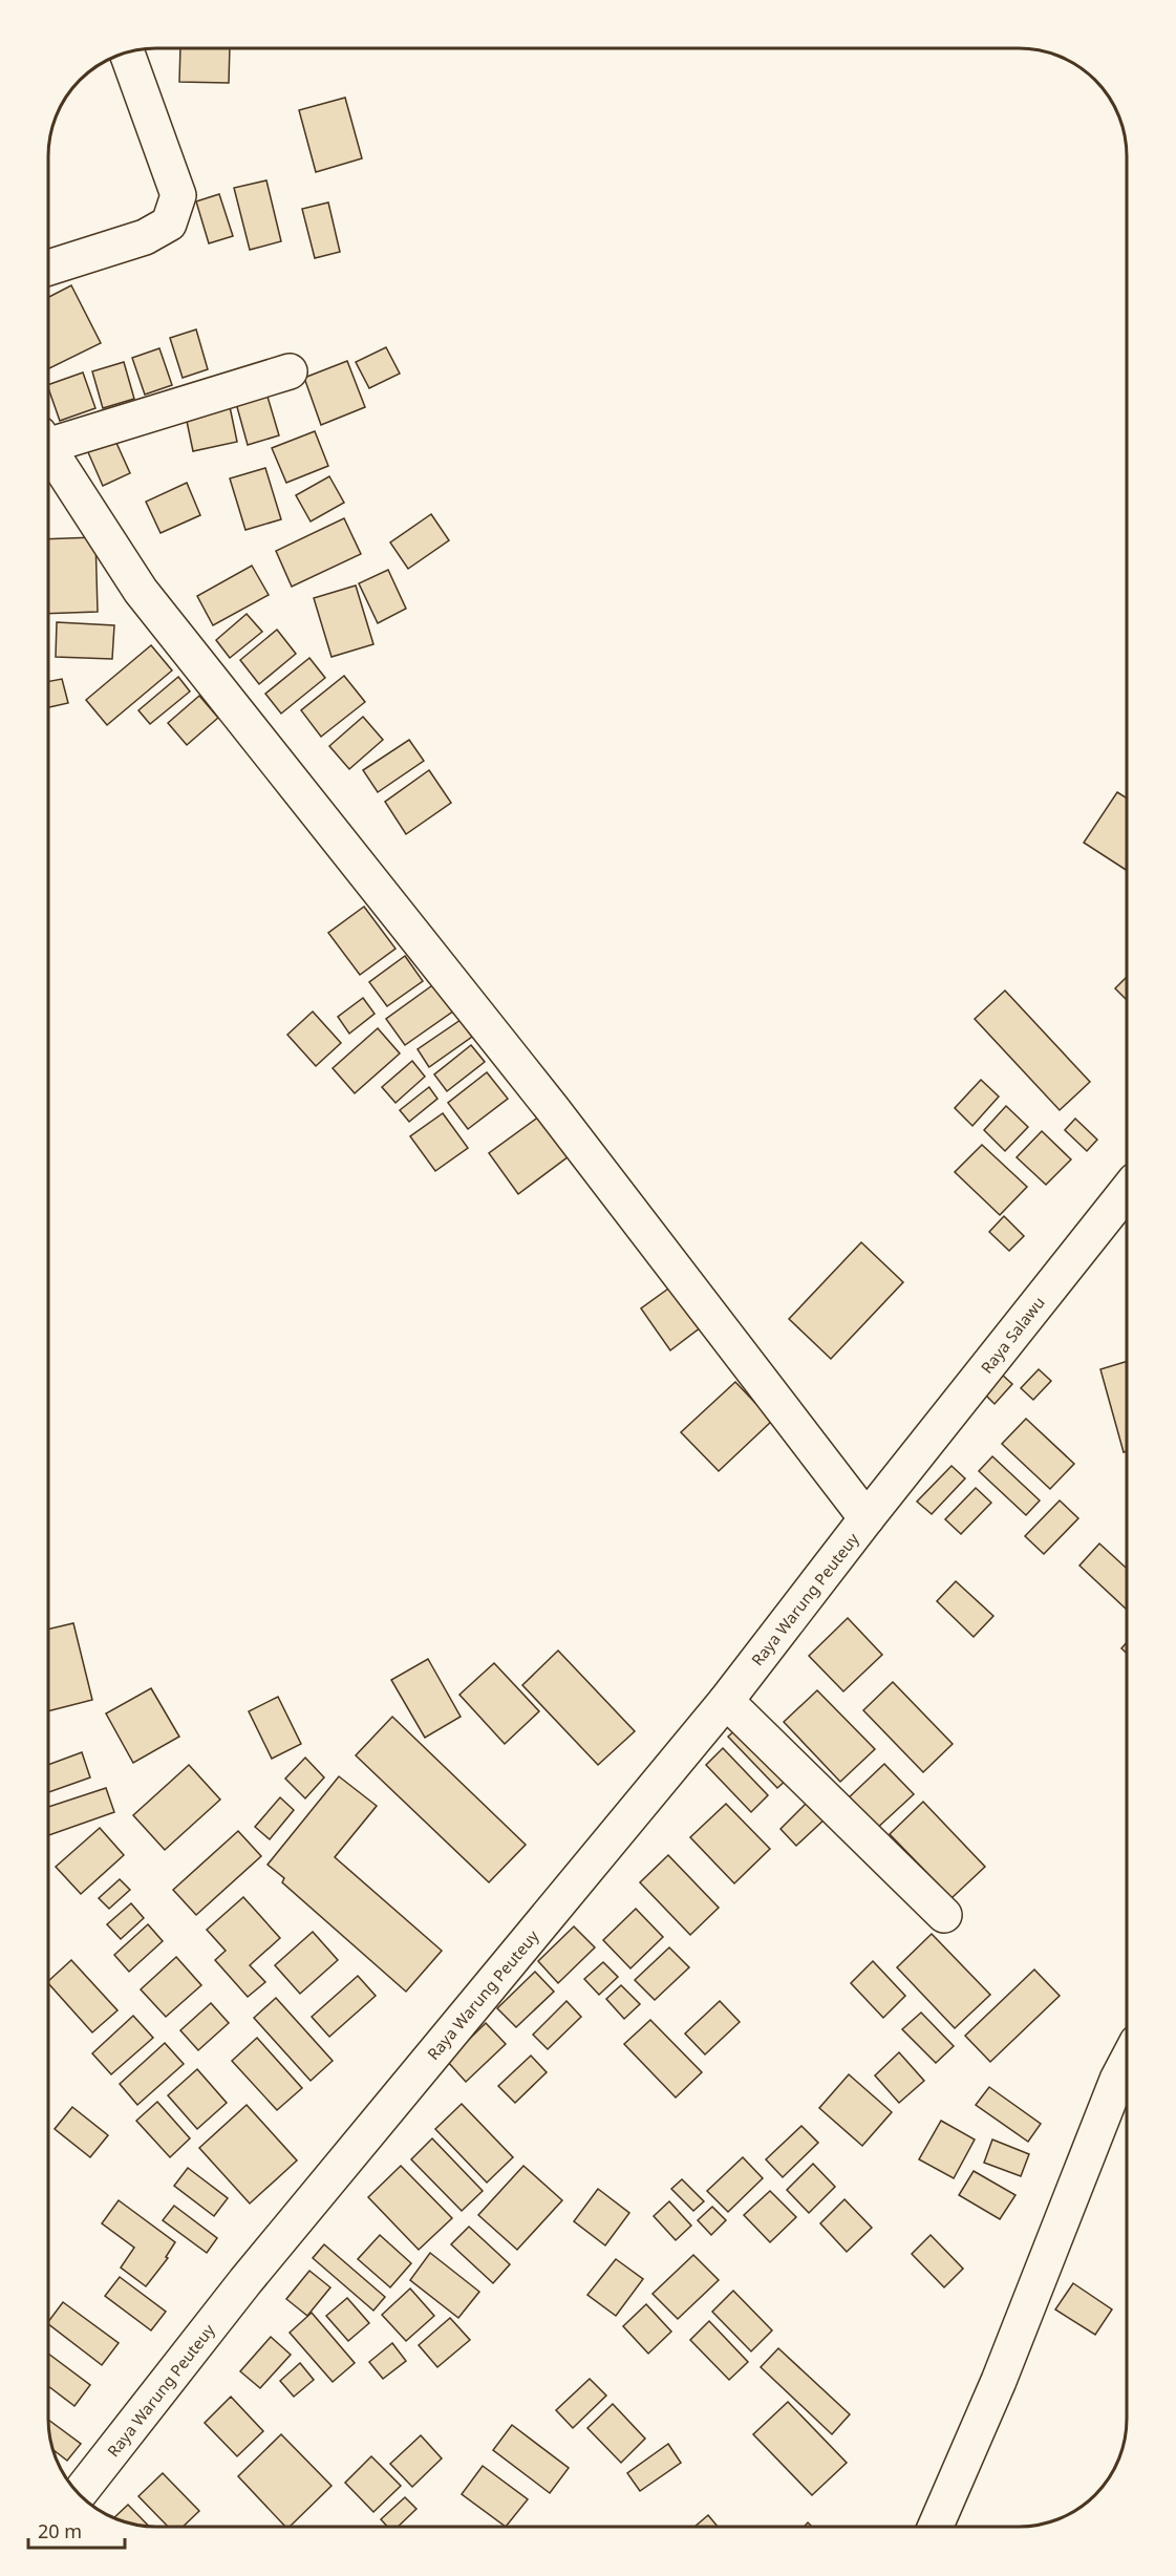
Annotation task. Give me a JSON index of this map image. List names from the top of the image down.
{
  "streets": {
    "street": ["Raya Salawu", "Raya Warung Peuteuy"]
  },
  "crossings": [
    ["Raya Salawu", "Raya Warung Peuteuy"]
  ],
  "scale_bar": "20 m"
}
